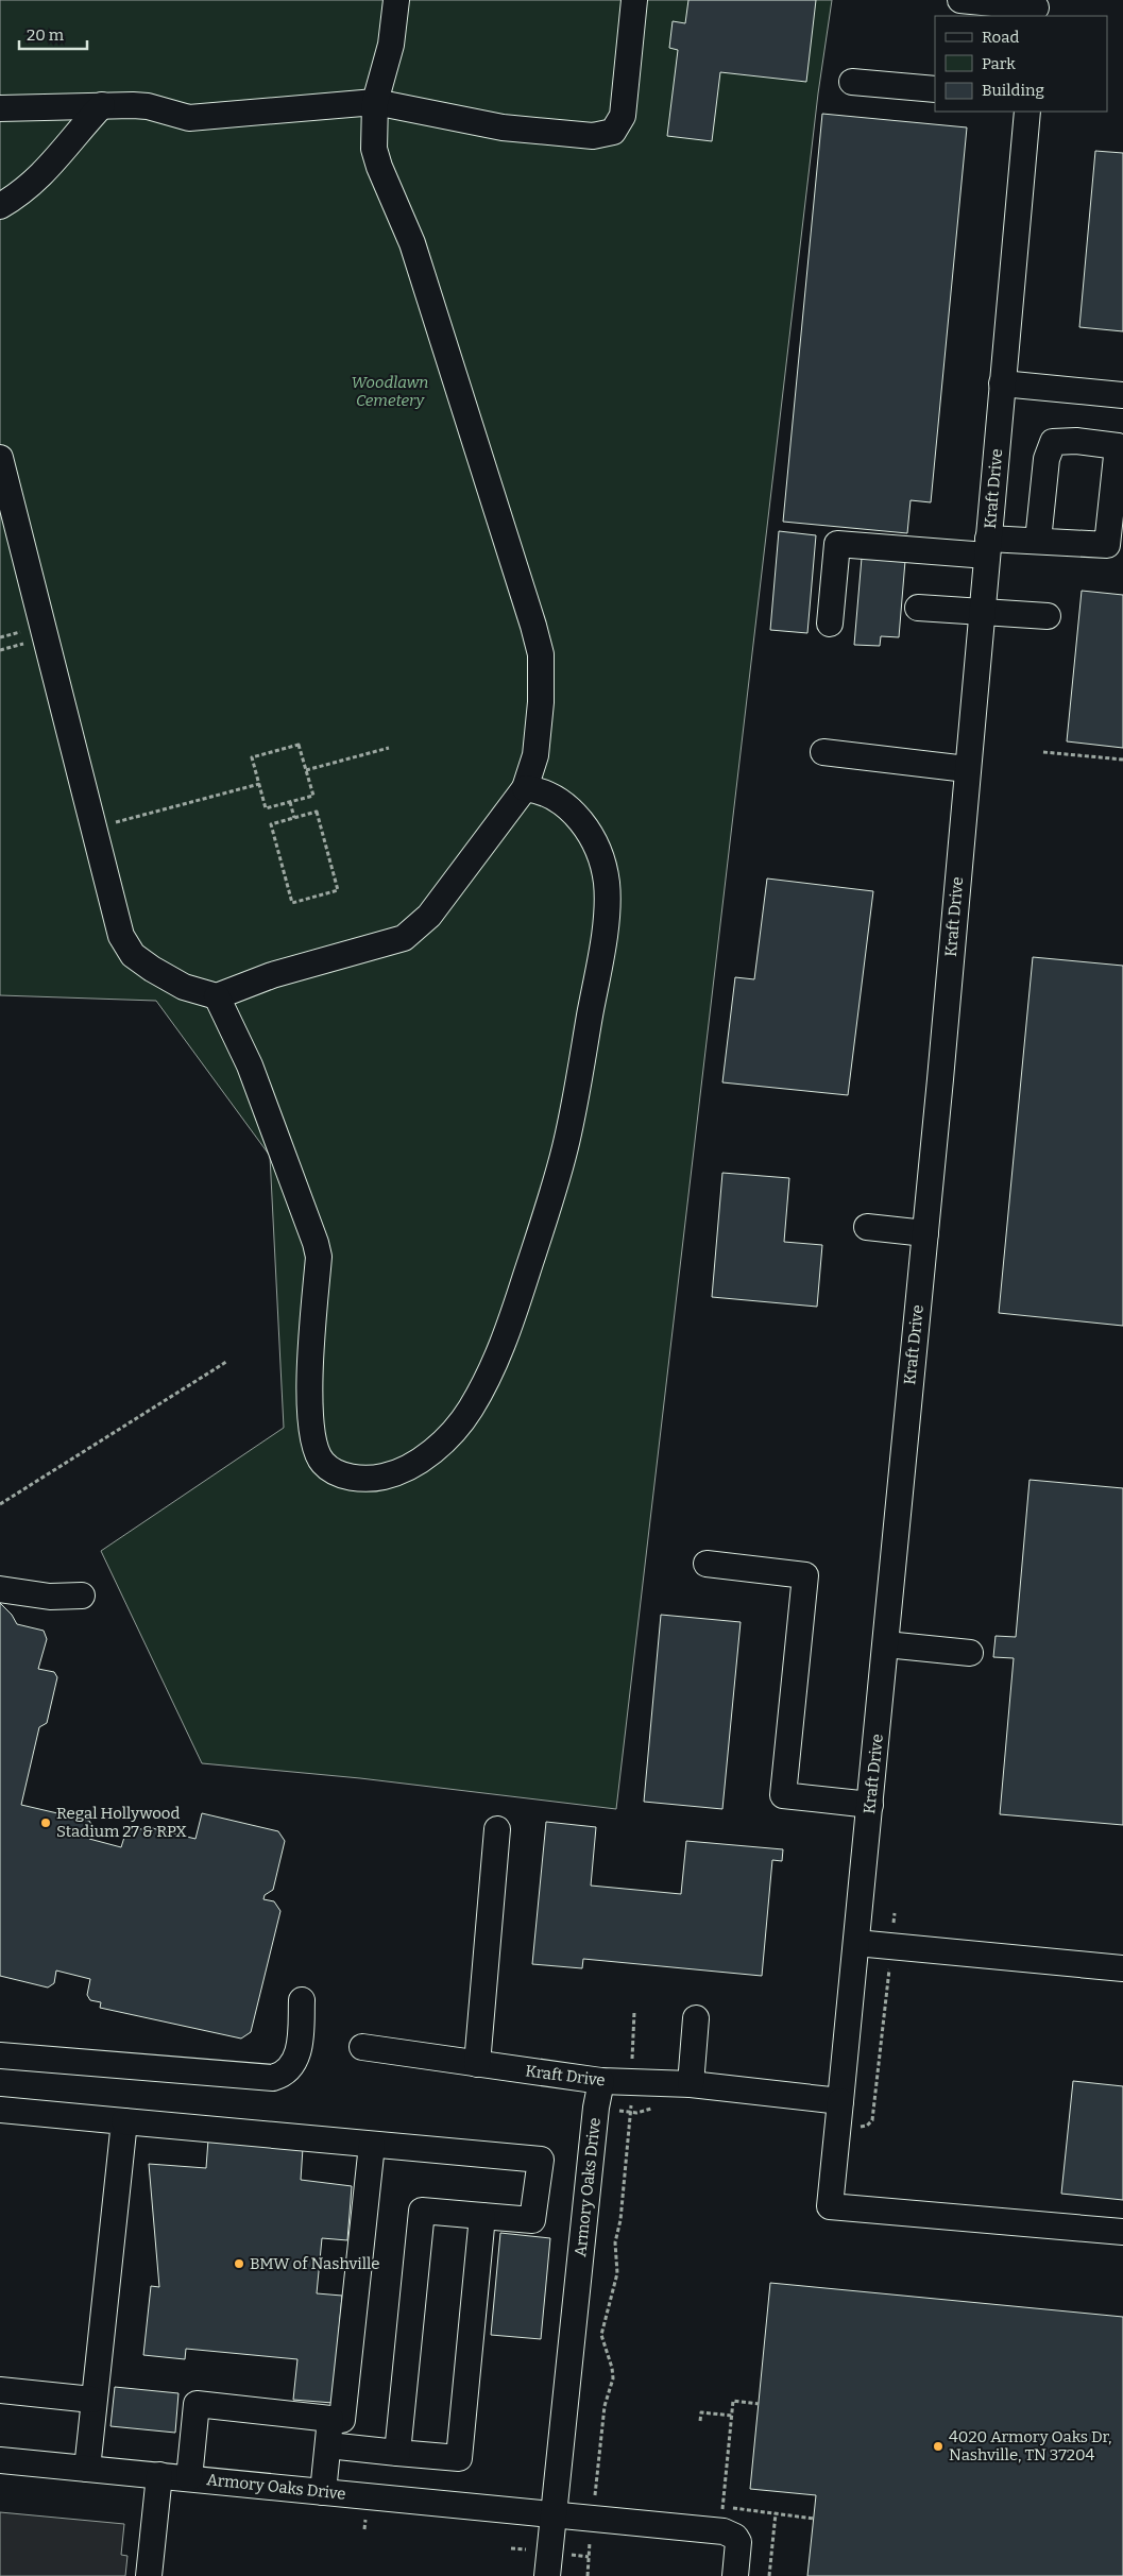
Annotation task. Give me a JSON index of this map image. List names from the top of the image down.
{
  "streets": {
    "street": ["Kraft Drive", "Armory Oaks Drive"]
  },
  "crossings": [
    ["Kraft Drive", "Armory Oaks Drive"]
  ],
  "parks": ["Woodlawn Cemetery"],
  "places": ["Regal Hollywood Stadium 27 & RPX", "BMW of Nashville", "4020 Armory Oaks Dr, Nashville, TN 37204"],
  "legend": ["Road", "Park", "Building"],
  "scale_bar": "20 m"
}
